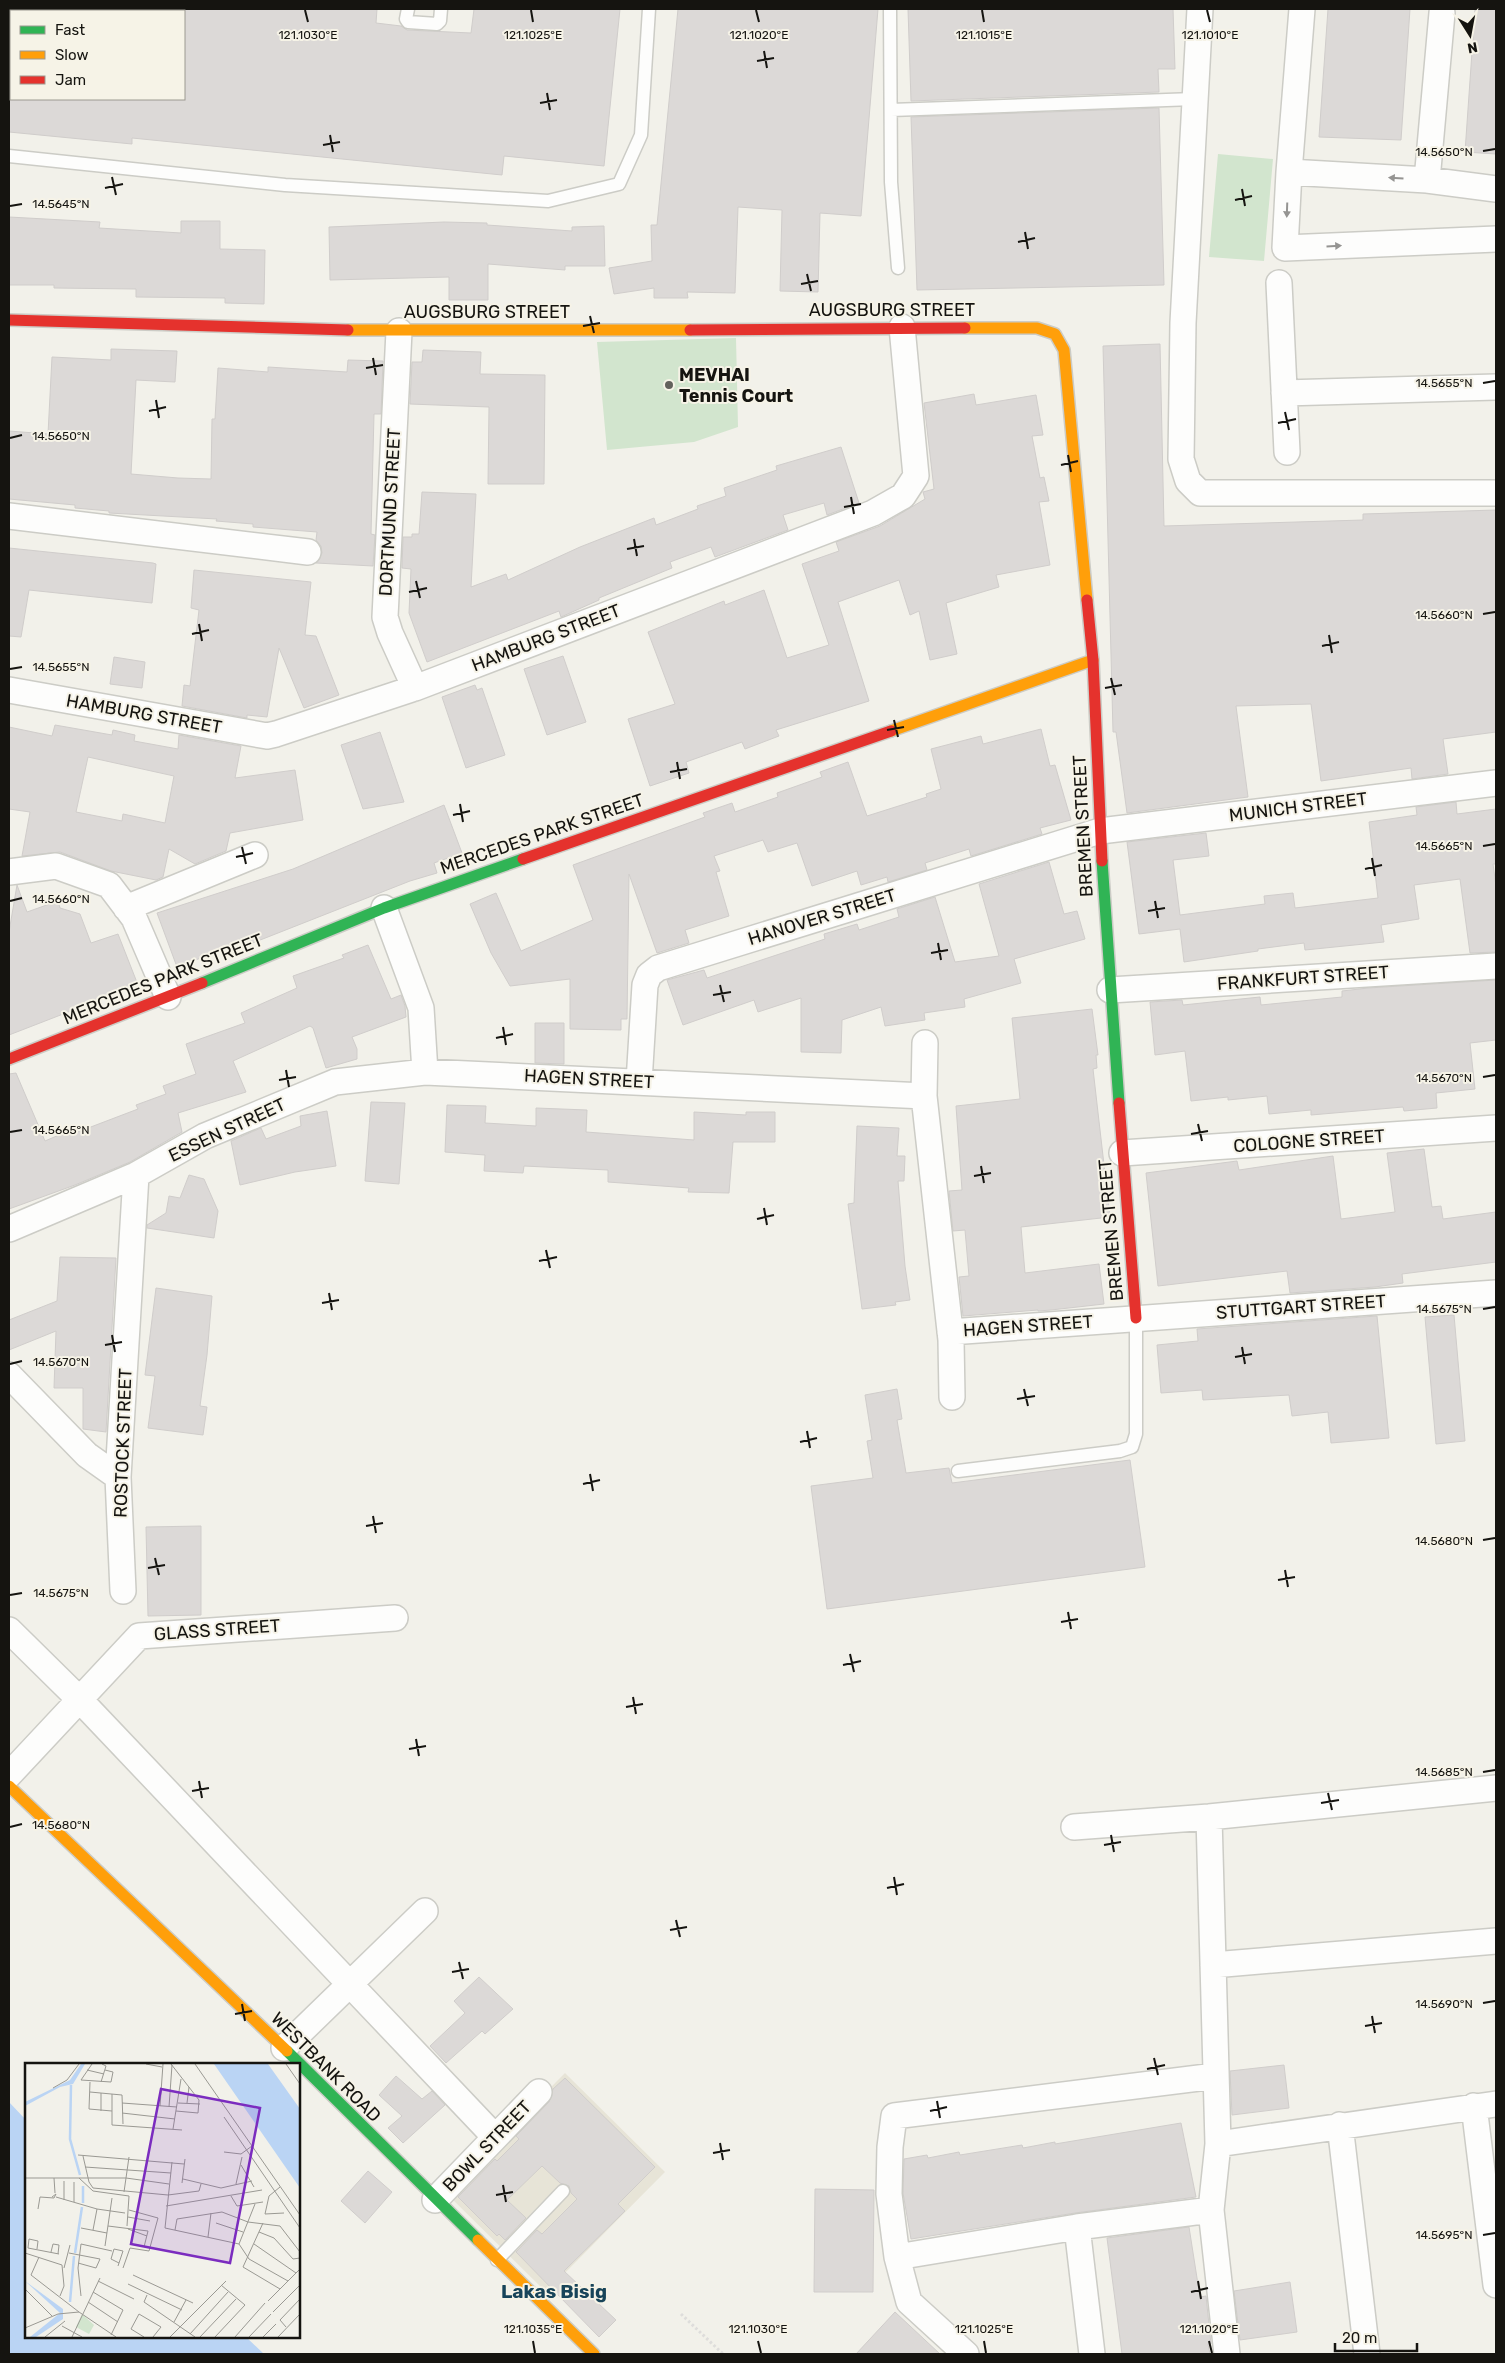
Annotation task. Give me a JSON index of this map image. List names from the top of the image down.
{
  "streets": {
    "street": [
      "AUGSBURG STREET",
      "DORTMUND STREET",
      "HAMBURG STREET",
      "MUNICH STREET",
      "BREMEN STREET",
      "MERCEDES PARK STREET",
      "HANOVER STREET",
      "FRANKFURT STREET",
      "HAGEN STREET",
      "ESSEN STREET",
      "COLOGNE STREET",
      "STUTTGART STREET",
      "ROSTOCK STREET",
      "GLASS STREET",
      "WESTBANK ROAD",
      "BOWL STREET"
    ]
  },
  "crossings": [
    ["AUGSBURG STREET", "DORTMUND STREET"],
    ["AUGSBURG STREET", "HAMBURG STREET"],
    ["AUGSBURG STREET", "BREMEN STREET"],
    ["DORTMUND STREET", "HAMBURG STREET"],
    ["MUNICH STREET", "BREMEN STREET"],
    ["MUNICH STREET", "HANOVER STREET"],
    ["BREMEN STREET", "MERCEDES PARK STREET"],
    ["BREMEN STREET", "HANOVER STREET"],
    ["BREMEN STREET", "FRANKFURT STREET"],
    ["BREMEN STREET", "HAGEN STREET"],
    ["BREMEN STREET", "COLOGNE STREET"],
    ["BREMEN STREET", "STUTTGART STREET"],
    ["HANOVER STREET", "HAGEN STREET"],
    ["HAGEN STREET", "ESSEN STREET"],
    ["HAGEN STREET", "STUTTGART STREET"],
    ["ESSEN STREET", "ROSTOCK STREET"],
    ["WESTBANK ROAD", "BOWL STREET"]
  ],
  "districts": ["Lakas Bisig"],
  "places": ["MEVHAI Tennis Court"],
  "legend": ["Fast", "Slow", "Jam"],
  "scale_bar": "20 m",
  "north": "bottom",
  "coordinates": [
    "121.1030°E",
    "121.1025°E",
    "121.1020°E",
    "121.1015°E",
    "121.1010°E",
    "14.5650°N",
    "14.5645°N",
    "14.5655°N",
    "14.5660°N",
    "14.5665°N",
    "14.5670°N",
    "14.5675°N",
    "14.5680°N",
    "14.5685°N",
    "14.5690°N",
    "14.5695°N",
    "121.1035°E"
  ]
}
